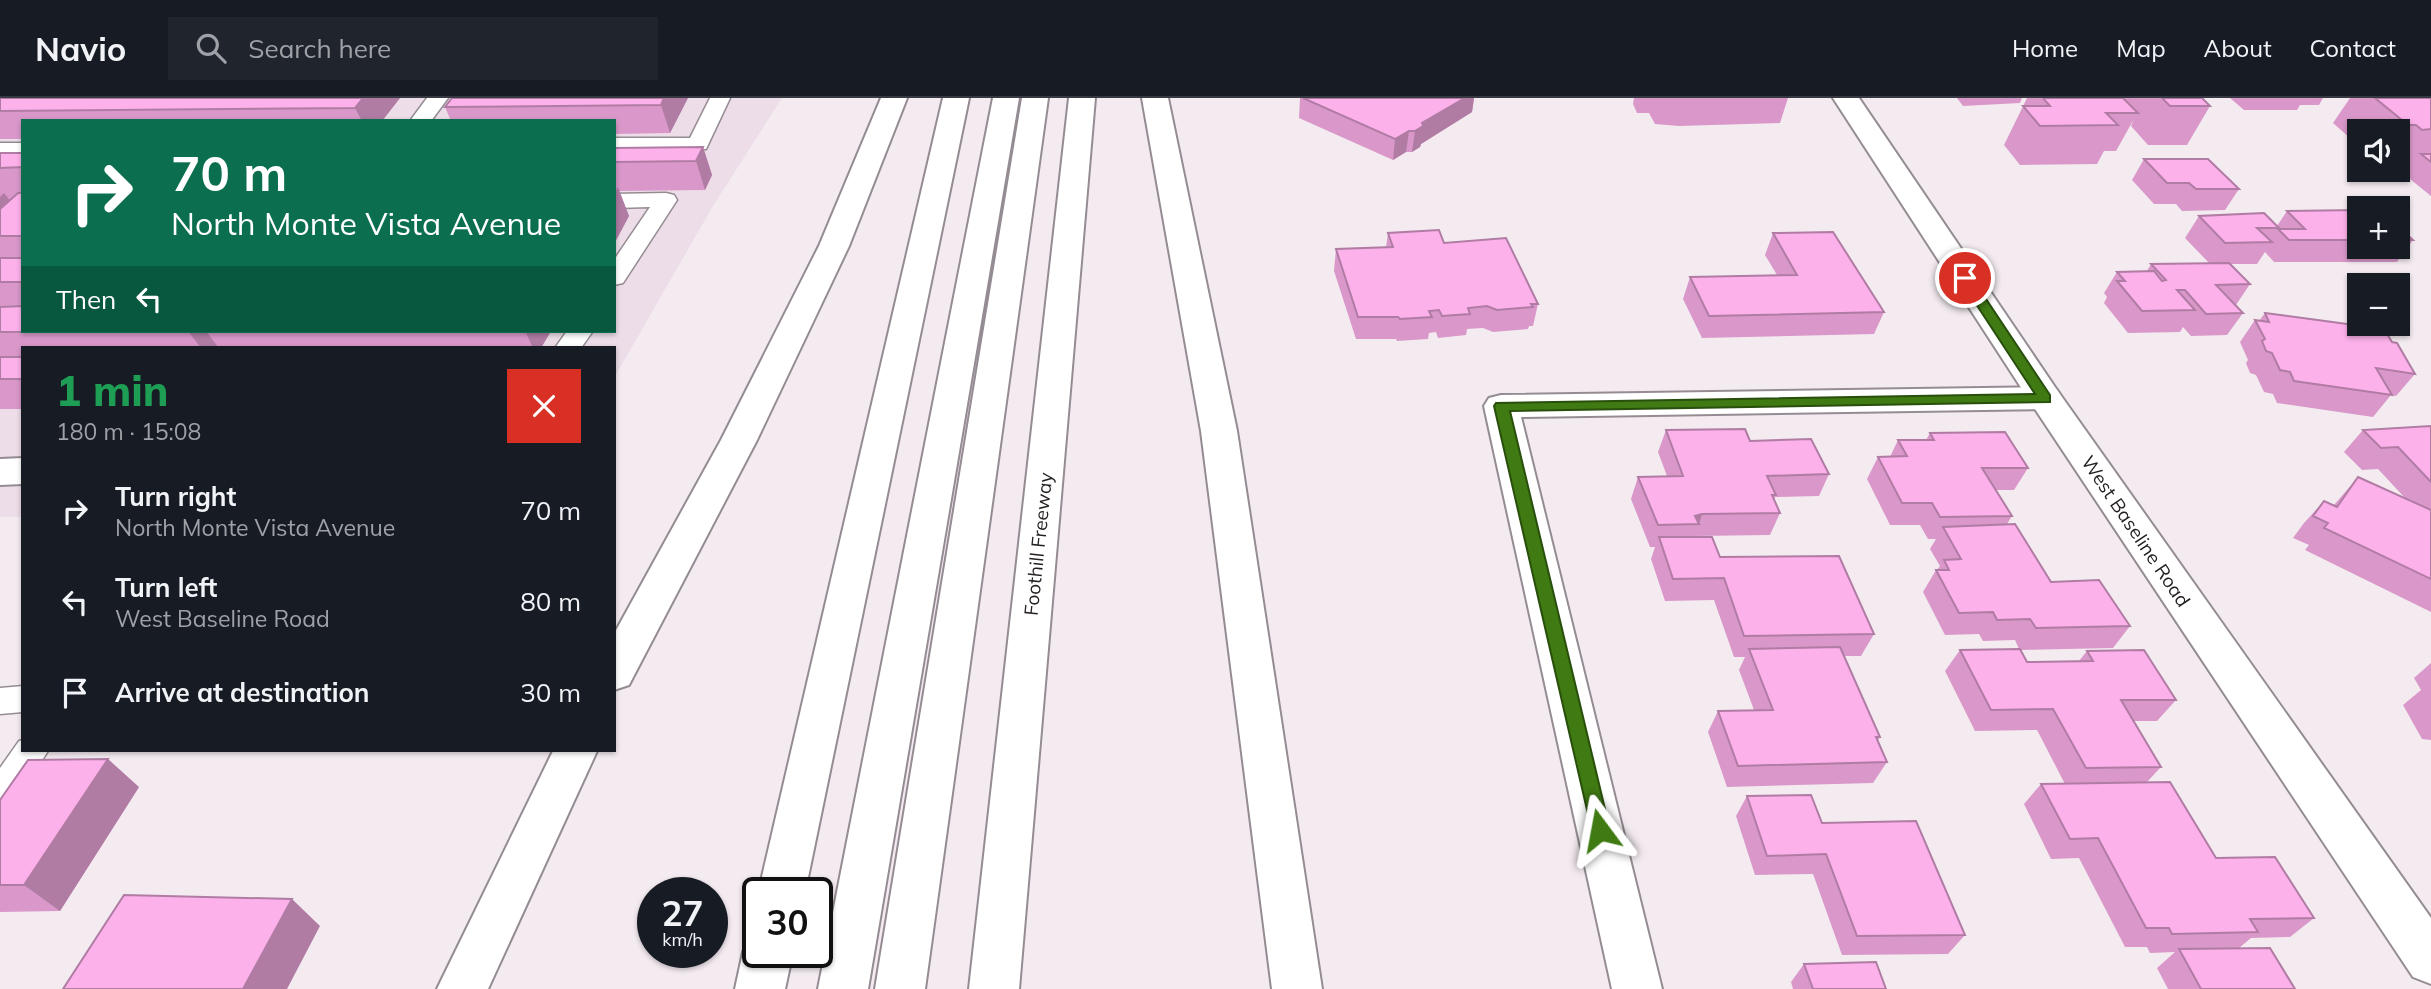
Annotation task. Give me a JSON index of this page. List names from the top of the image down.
{
  "streets": {
    "main road": ["West Baseline Road", "Foothill Freeway"]
  },
  "page": {
    "header": "Navio",
    "search": "Search here",
    "nav": [
      "Home",
      "Map",
      "About",
      "Contact"
    ],
    "map_buttons": ["+", "−"],
    "turn": ["70 m", "North Monte Vista Avenue"],
    "then": "Then",
    "heading": ["1 min", "180 m · 15:08"],
    "list": [
      {
        "name": "Turn right",
        "note": "North Monte Vista Avenue",
        "value": "70 m"
      },
      {
        "name": "Turn left",
        "note": "West Baseline Road",
        "value": "80 m"
      },
      {
        "name": "Arrive at destination",
        "value": "30 m"
      }
    ],
    "speed": "27 km/h",
    "limit": "30"
  }
}
